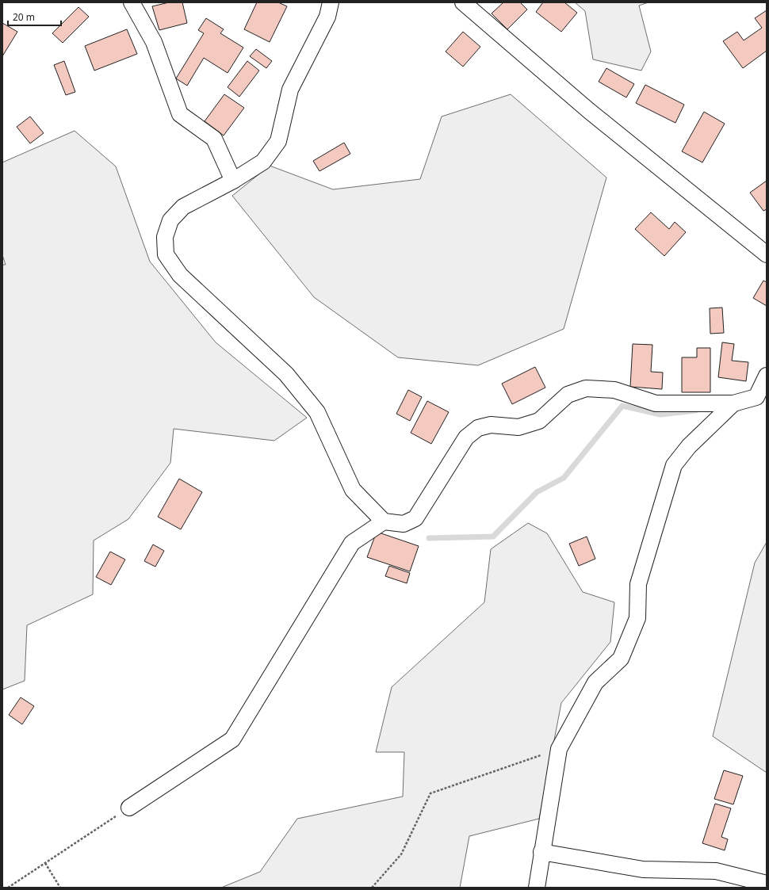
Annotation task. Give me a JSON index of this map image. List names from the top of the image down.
{
  "scale_bar": "20 m"
}
